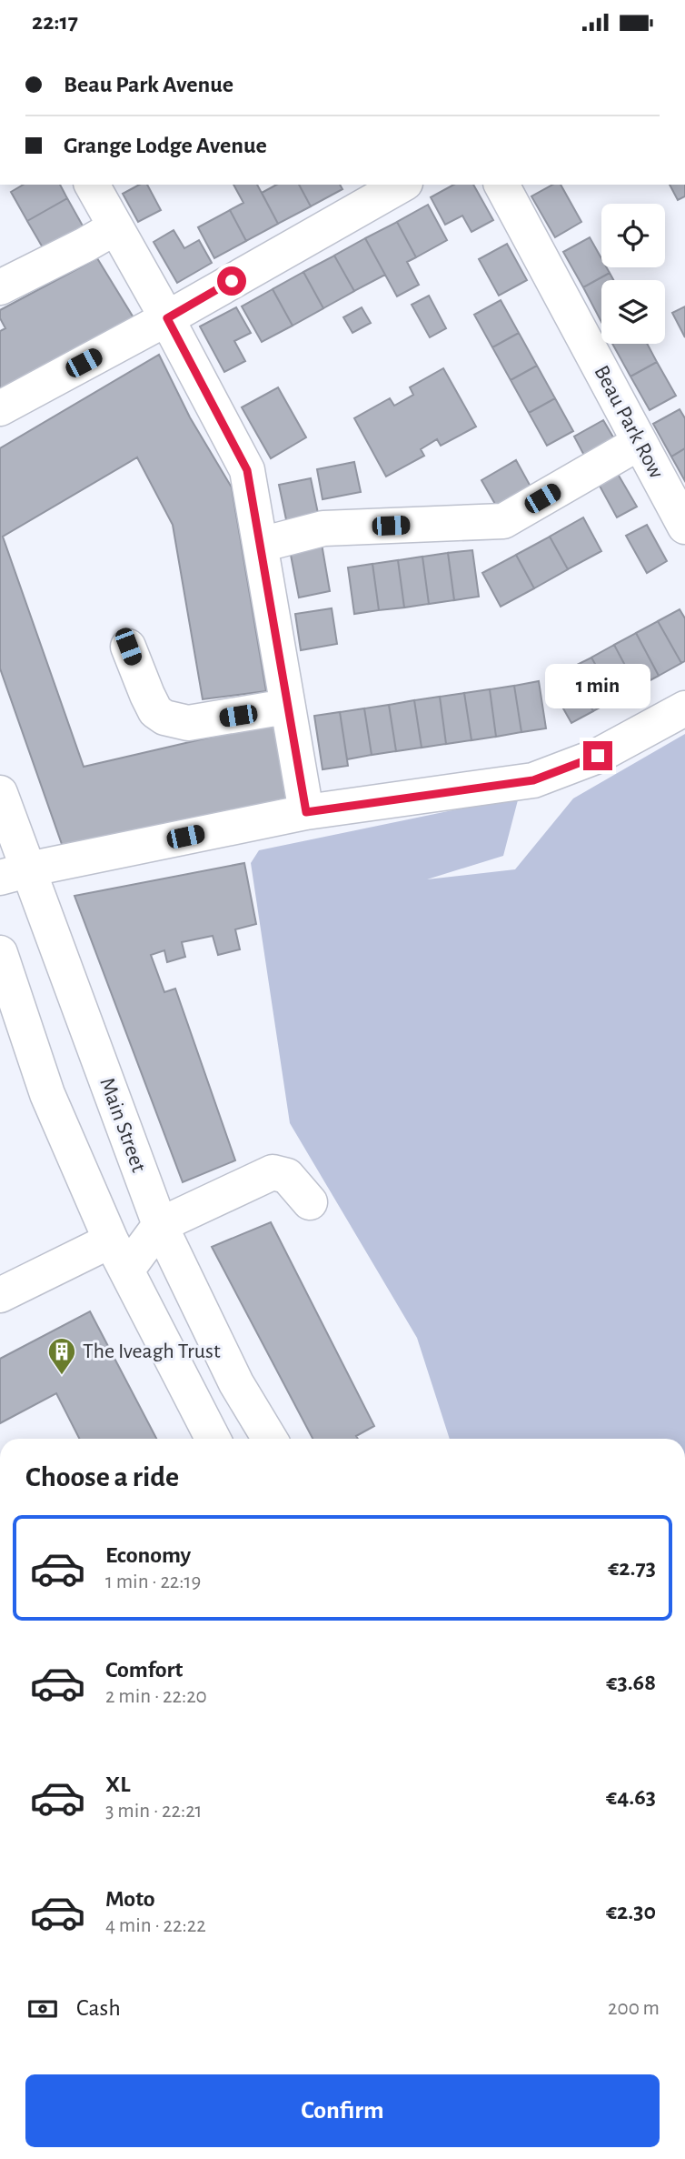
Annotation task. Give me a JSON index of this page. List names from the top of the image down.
{
  "streets": {
    "street": ["Beau Park Row", "Main Street"]
  },
  "places": {
    "building": ["The Iveagh Trust"]
  },
  "page": {
    "status": "22:17",
    "banner": ["Beau Park Avenue", "Grange Lodge Avenue"],
    "bubble": "1 min",
    "heading": "Choose a ride",
    "list": [
      {
        "name": "Economy",
        "note": "1 min · 22:19",
        "value": "€2.73"
      },
      {
        "name": "Comfort",
        "note": "2 min · 22:20",
        "value": "€3.68"
      },
      {
        "name": "XL",
        "note": "3 min · 22:21",
        "value": "€4.63"
      },
      {
        "name": "Moto",
        "note": "4 min · 22:22",
        "value": "€2.30"
      }
    ],
    "pay": ["Cash", "200 m"],
    "buttons": "Confirm"
  }
}
